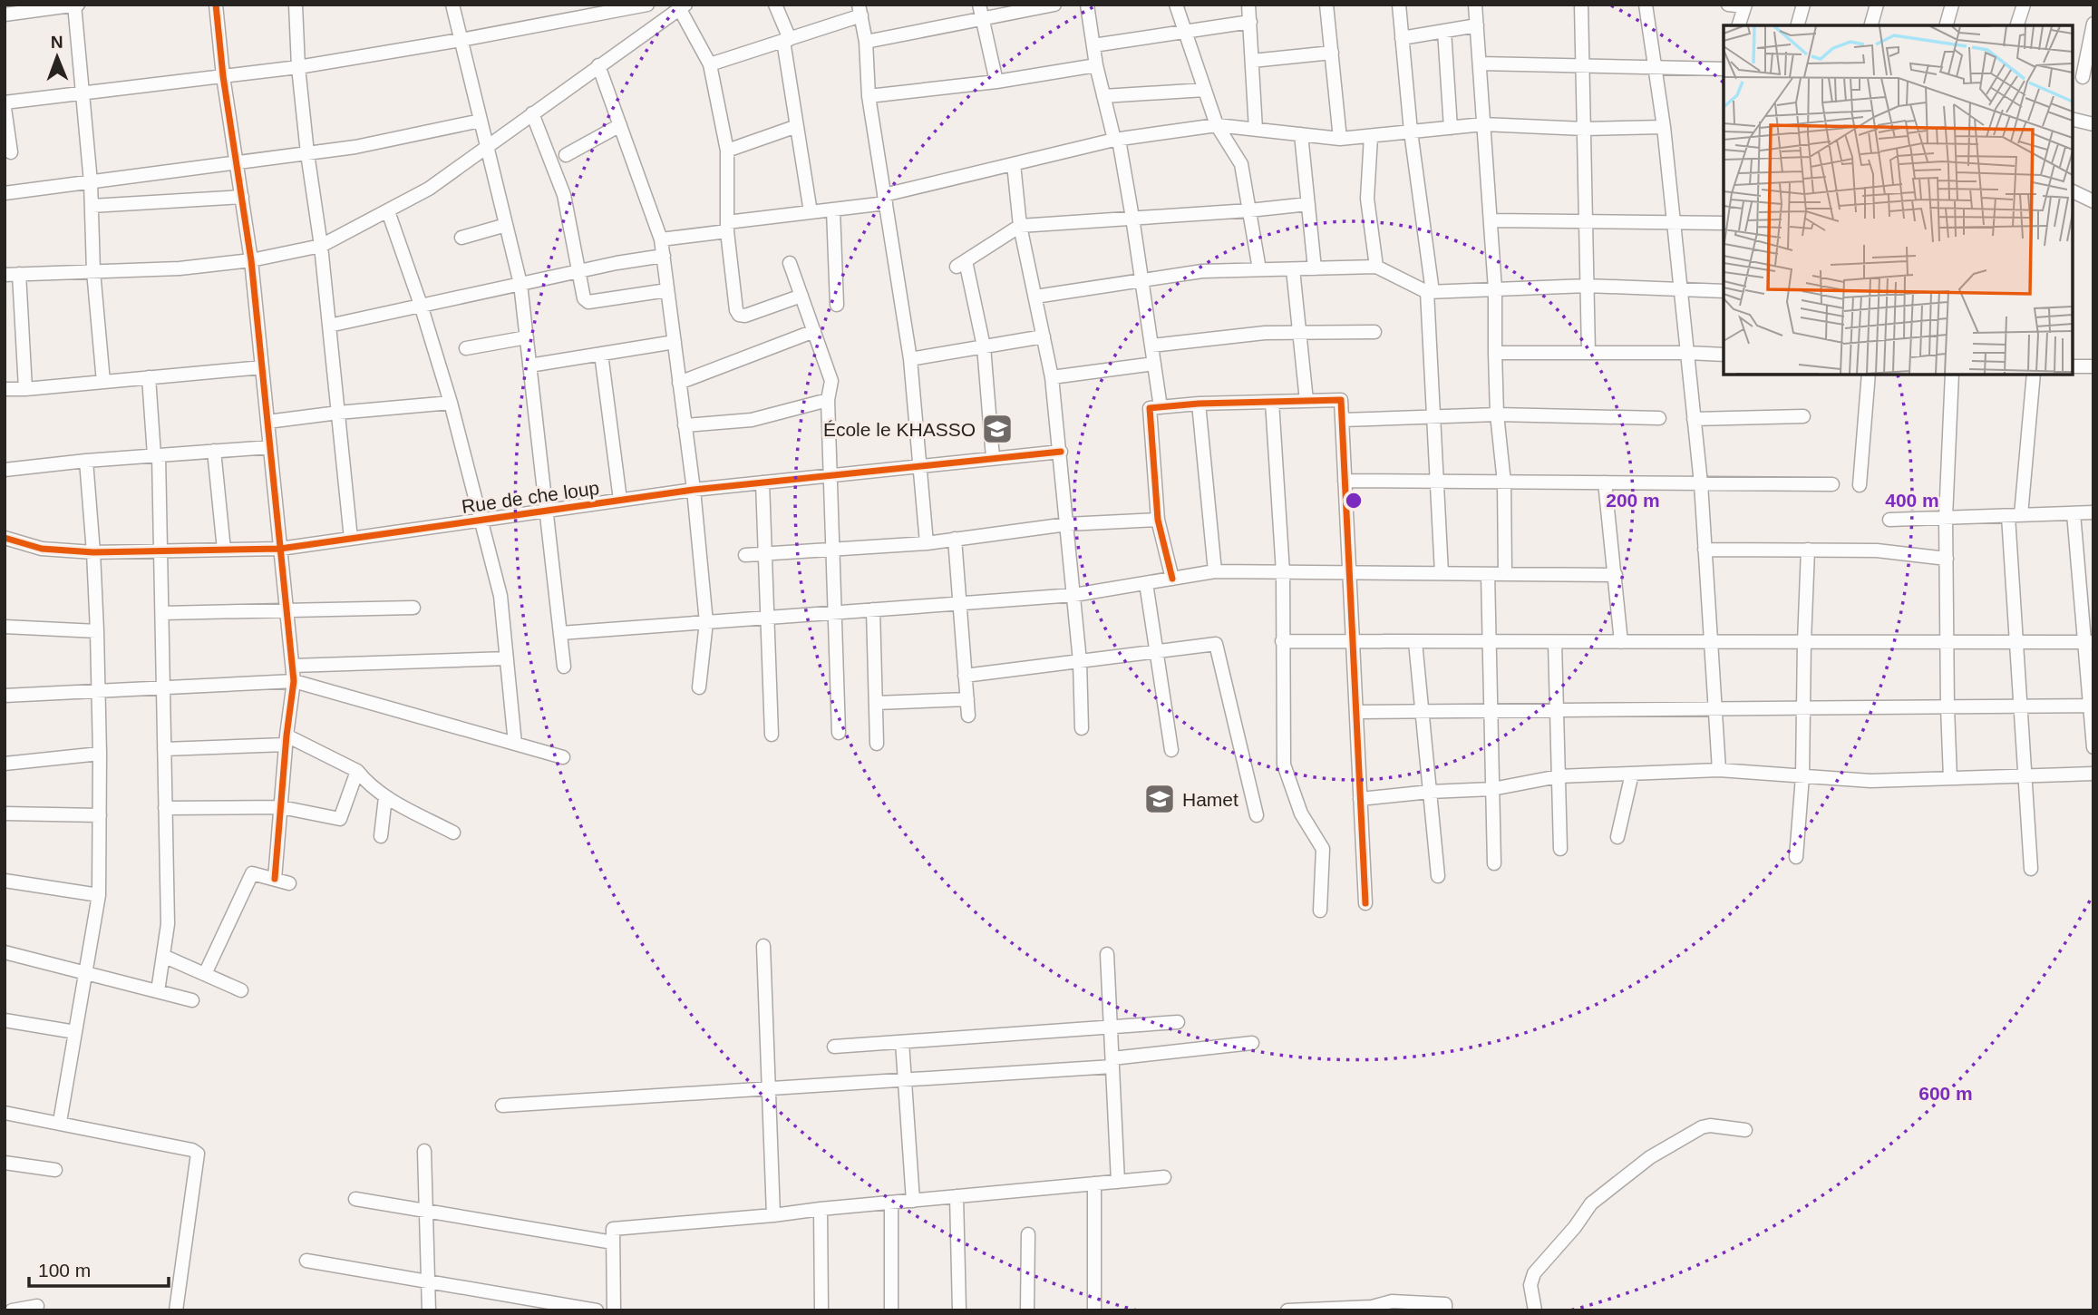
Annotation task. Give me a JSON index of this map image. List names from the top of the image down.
{
  "streets": {
    "street": ["Rue de che loup"]
  },
  "places": {
    "school or university": ["École le KHASSO", "Hamet"]
  },
  "scale_bar": "100 m",
  "north": "top",
  "rings": ["200 m", "400 m", "600 m"]
}
